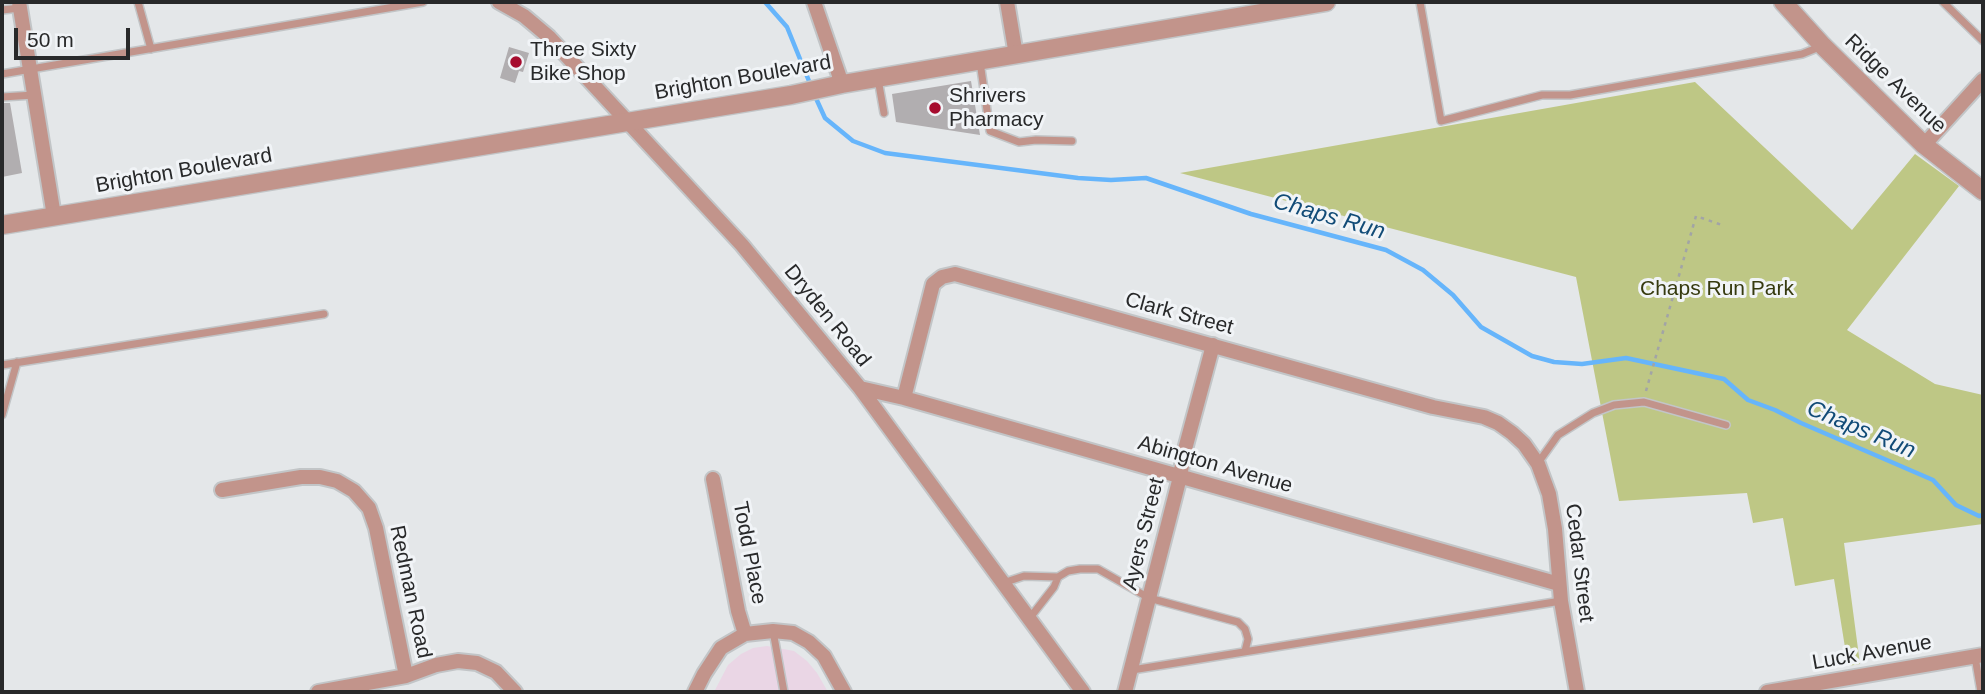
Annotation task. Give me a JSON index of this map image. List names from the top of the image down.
{
  "streets": {
    "street": [
      "Brighton Boulevard",
      "Ridge Avenue",
      "Clark Street",
      "Dryden Road",
      "Abington Avenue",
      "Ayers Street",
      "Todd Place",
      "Cedar Street",
      "Redman Road",
      "Luck Avenue"
    ]
  },
  "crossings": [
    ["Brighton Boulevard", "Dryden Road"],
    ["Clark Street", "Abington Avenue"],
    ["Clark Street", "Ayers Street"],
    ["Clark Street", "Cedar Street"],
    ["Dryden Road", "Abington Avenue"],
    ["Abington Avenue", "Ayers Street"],
    ["Abington Avenue", "Cedar Street"]
  ],
  "water": ["Chaps Run"],
  "parks": ["Chaps Run Park"],
  "places": ["Three Sixty Bike Shop", "Shrivers Pharmacy"],
  "scale_bar": "50 m"
}
